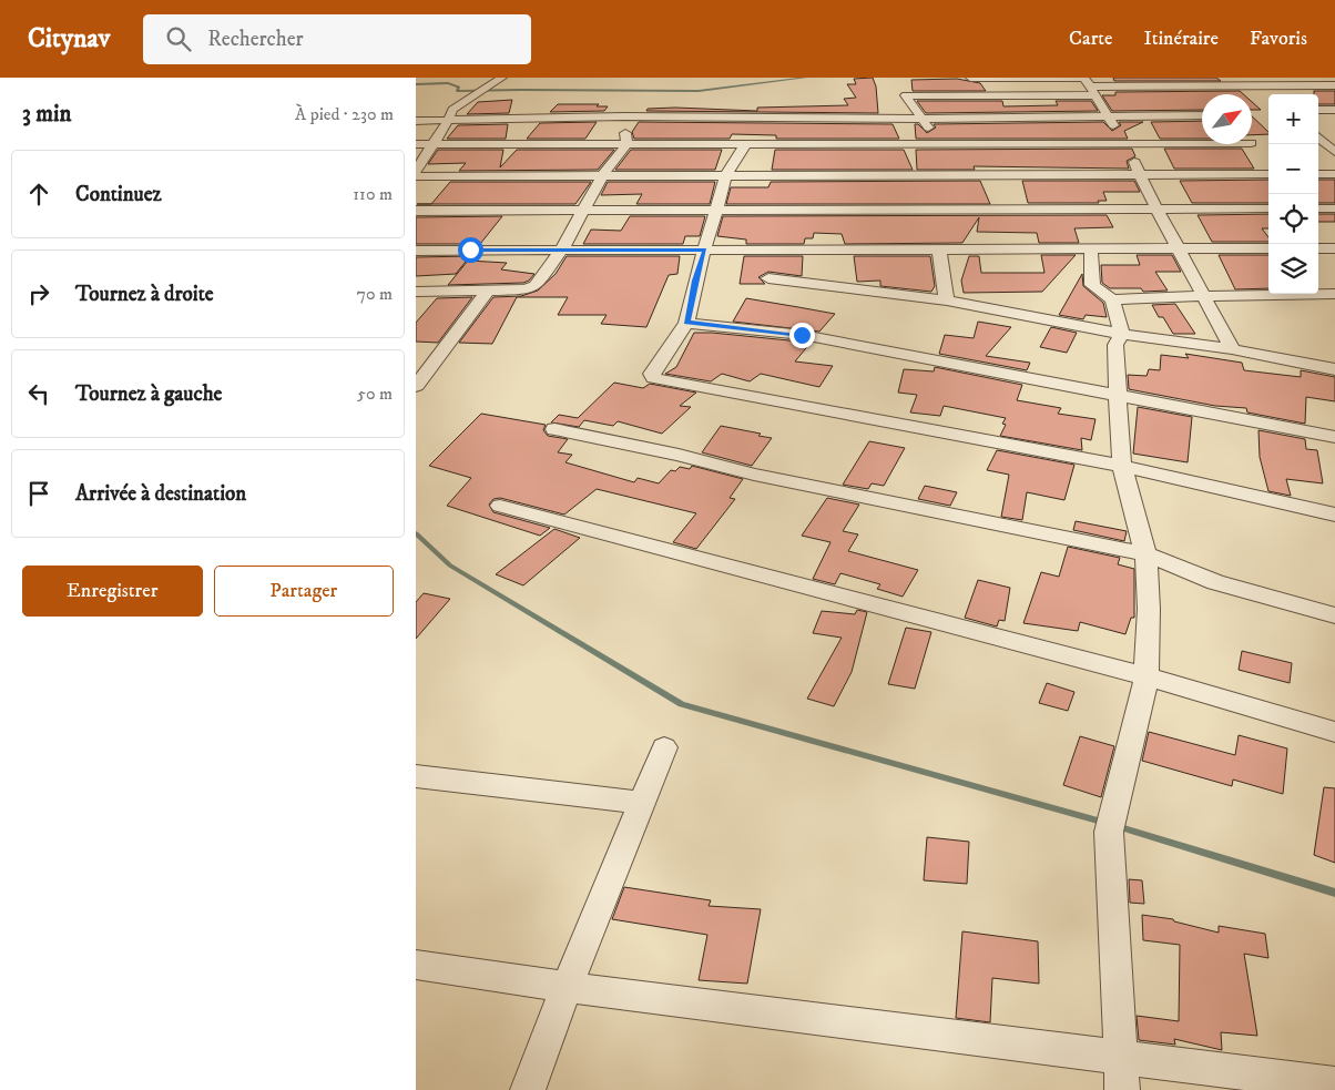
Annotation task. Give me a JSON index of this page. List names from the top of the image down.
{
  "north": "top right",
  "page": {
    "header": "Citynav",
    "search": "Rechercher",
    "nav": ["Carte", "Itinéraire", "Favoris"],
    "heading": ["3 min", "À pied · 230 m"],
    "map_buttons": ["+", "−"],
    "list": [
      ["Continuez", "110 m"],
      ["Tournez à droite", "70 m"],
      ["Tournez à gauche", "50 m"],
      "Arrivée à destination"
    ],
    "buttons": ["Enregistrer", "Partager"]
  }
}
